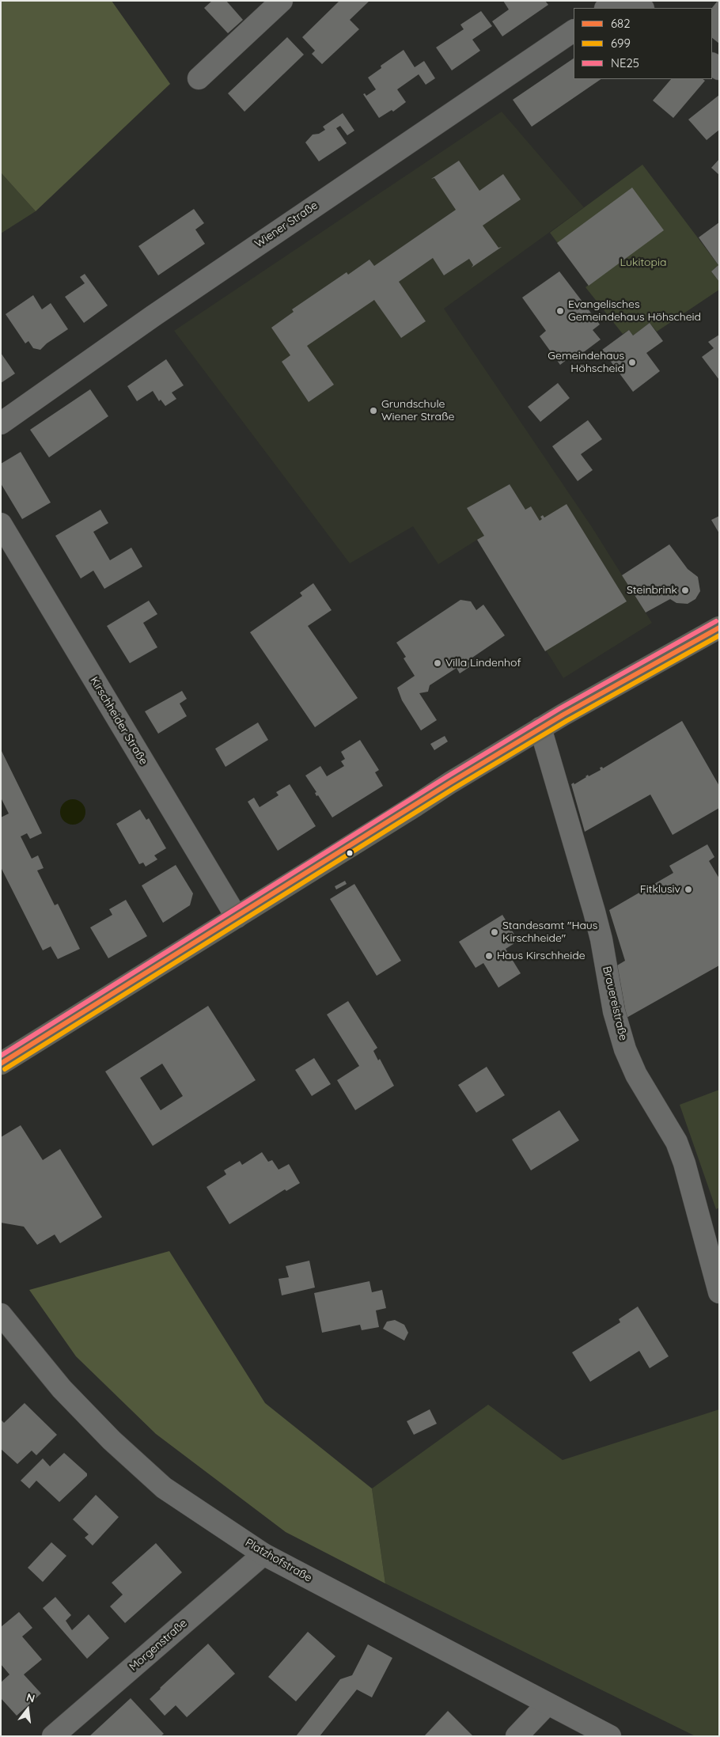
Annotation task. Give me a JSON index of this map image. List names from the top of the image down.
{
  "streets": {
    "street": [
      "Wiener Straße",
      "Kirschheider Straße",
      "Brauereistraße",
      "Platzhofstraße",
      "Morgenstraße"
    ]
  },
  "crossings": [
    ["Platzhofstraße", "Morgenstraße"]
  ],
  "parks": ["Lukitopia"],
  "places": [
    "Evangelisches Gemeindehaus Höhscheid",
    "Gemeindehaus Höhscheid",
    "Grundschule Wiener Straße",
    "Steinbrink",
    "Villa Lindenhof",
    "Fitklusiv",
    "Standesamt \"Haus Kirschheide\"",
    "Haus Kirschheide"
  ],
  "lines": ["transit line NE25", "transit line 682", "transit line 699"],
  "legend": ["682", "699", "NE25"],
  "north": "top"
}
